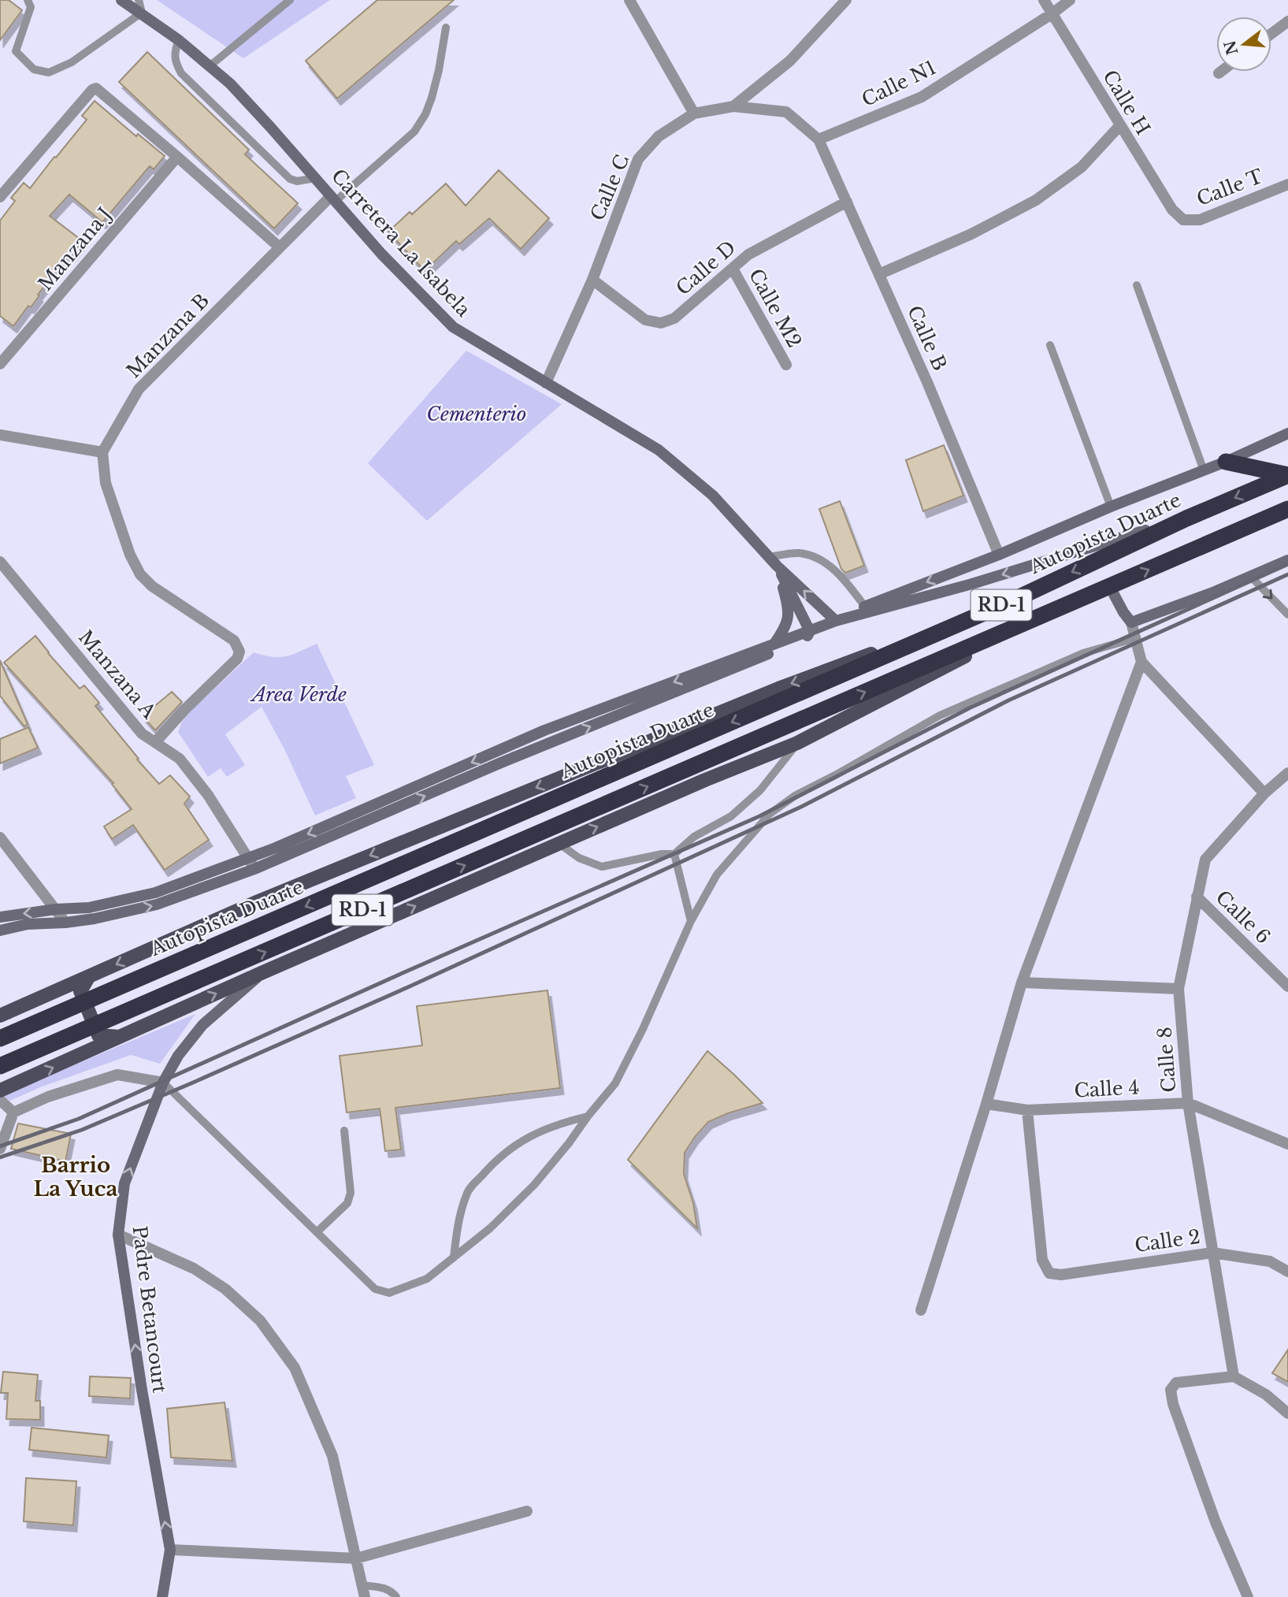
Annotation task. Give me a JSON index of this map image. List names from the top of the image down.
{
  "streets": {
    "highway": ["Autopista Duarte", "RD-1"],
    "main road": ["Carretera La Isabela", "Padre Betancourt"],
    "street": [
      "Calle N1",
      "Calle H",
      "Calle C",
      "Calle T",
      "Manzana J",
      "Calle D",
      "Calle M2",
      "Manzana B",
      "Calle B",
      "Manzana A",
      "Calle 6",
      "Calle 8",
      "Calle 4",
      "Calle 2"
    ]
  },
  "crossings": [
    ["Calle N1", "Calle H"],
    ["Calle N1", "Calle B"],
    ["Calle H", "Calle T"],
    ["Calle C", "Carretera La Isabela"],
    ["Calle C", "Calle D"],
    ["Carretera La Isabela", "Manzana B"],
    ["Calle D", "Calle M2"],
    ["Calle D", "Calle B"],
    ["Calle 6", "Calle 8"],
    ["Calle 8", "Calle 4"],
    ["Calle 8", "Calle 2"],
    ["Calle 4", "Calle 2"]
  ],
  "one_way": ["Padre Betancourt"],
  "districts": ["Barrio La Yuca"],
  "parks": ["Cementerio", "Area Verde"],
  "north": "left"
}
